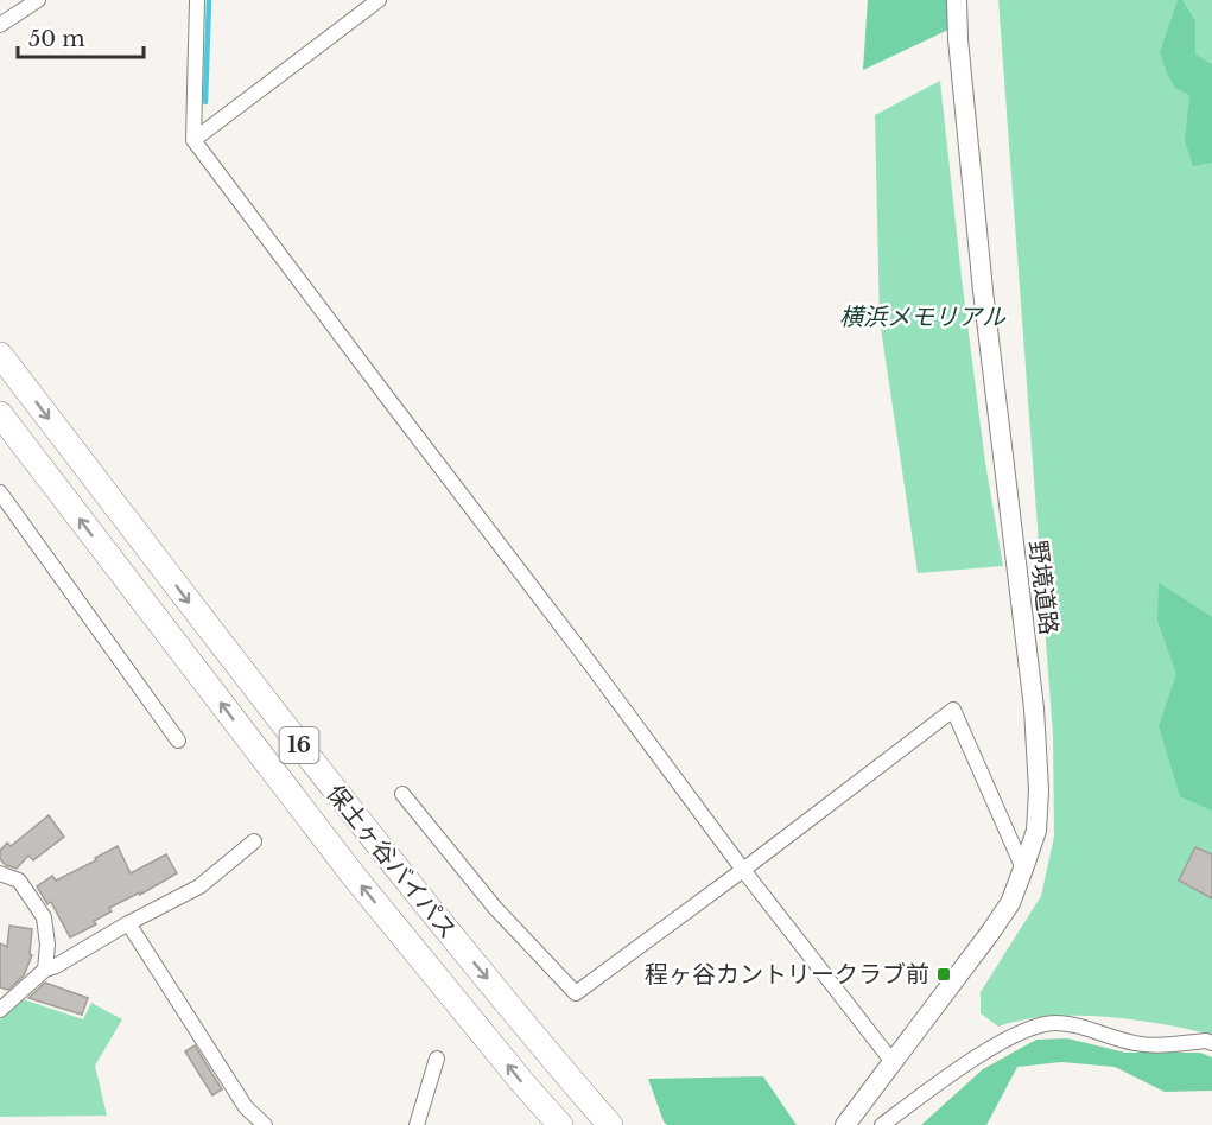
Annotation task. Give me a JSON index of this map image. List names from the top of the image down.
{
  "streets": {
    "highway": ["16", "保土ヶ谷バイパス"],
    "street": ["野境道路"]
  },
  "parks": ["横浜メモリアル"],
  "places": {
    "transit": ["程ヶ谷カントリークラブ前"]
  },
  "scale_bar": "50 m"
}
